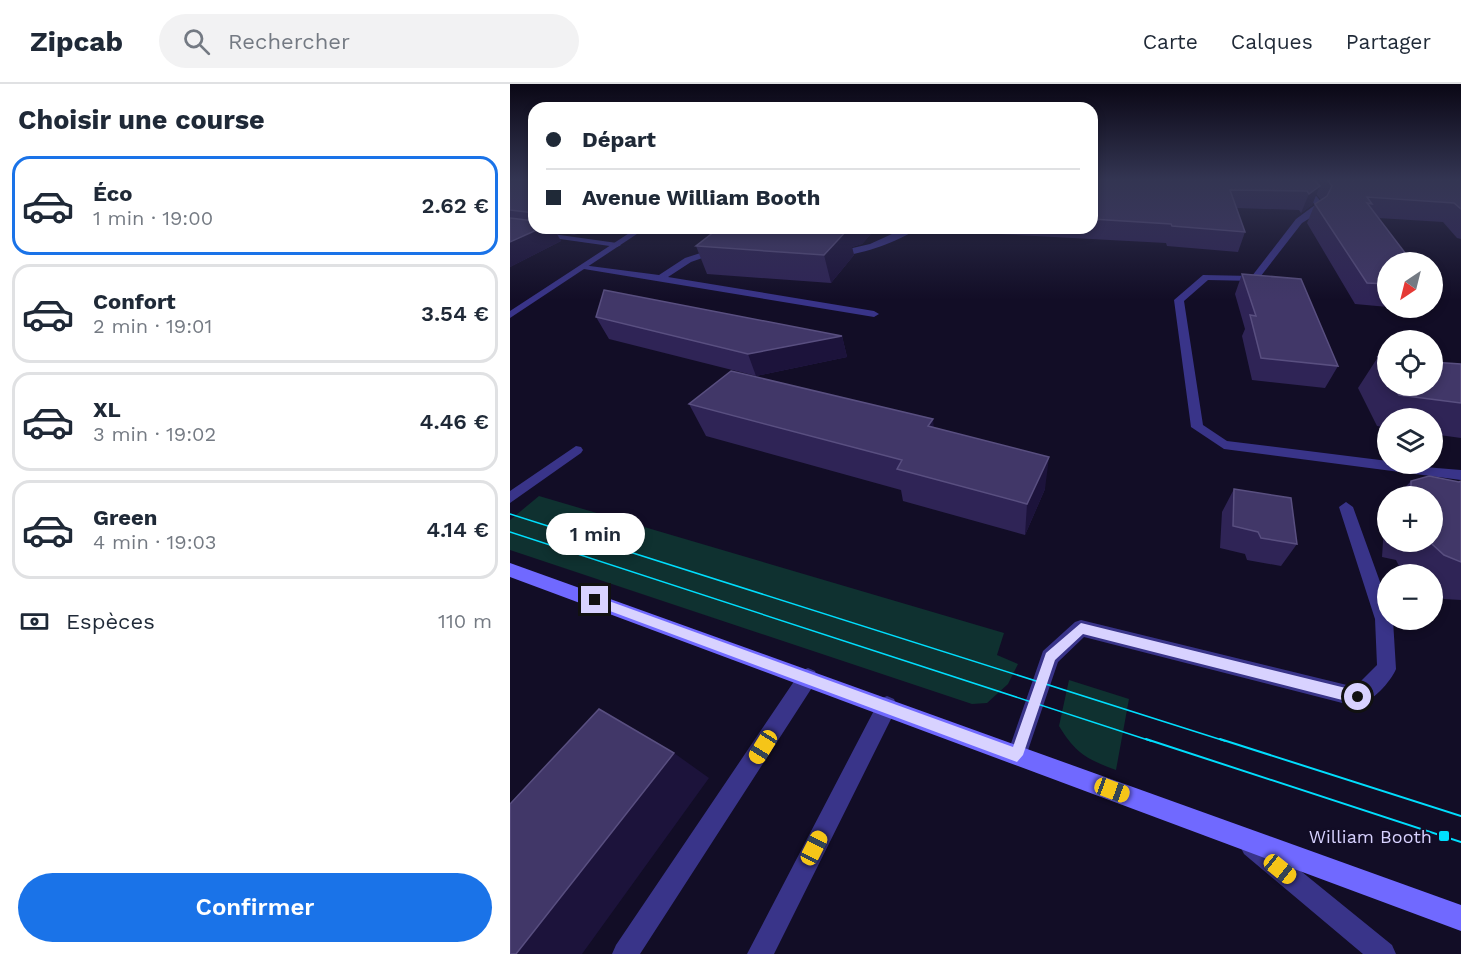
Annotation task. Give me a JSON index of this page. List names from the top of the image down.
{
  "places": {
    "transit": ["William Booth"]
  },
  "north": "bottom left",
  "page": {
    "header": "Zipcab",
    "search": "Rechercher",
    "nav": ["Carte", "Calques", "Partager"],
    "heading": "Choisir une course",
    "banner": ["Départ", "Avenue William Booth"],
    "list": [
      {
        "name": "Éco",
        "note": "1 min · 19:00",
        "value": "2.62 €"
      },
      {
        "name": "Confort",
        "note": "2 min · 19:01",
        "value": "3.54 €"
      },
      {
        "name": "XL",
        "note": "3 min · 19:02",
        "value": "4.46 €"
      },
      {
        "name": "Green",
        "note": "4 min · 19:03",
        "value": "4.14 €"
      }
    ],
    "map_buttons": ["+", "−"],
    "bubble": "1 min",
    "pay": ["Espèces", "110 m"],
    "buttons": "Confirmer"
  }
}
